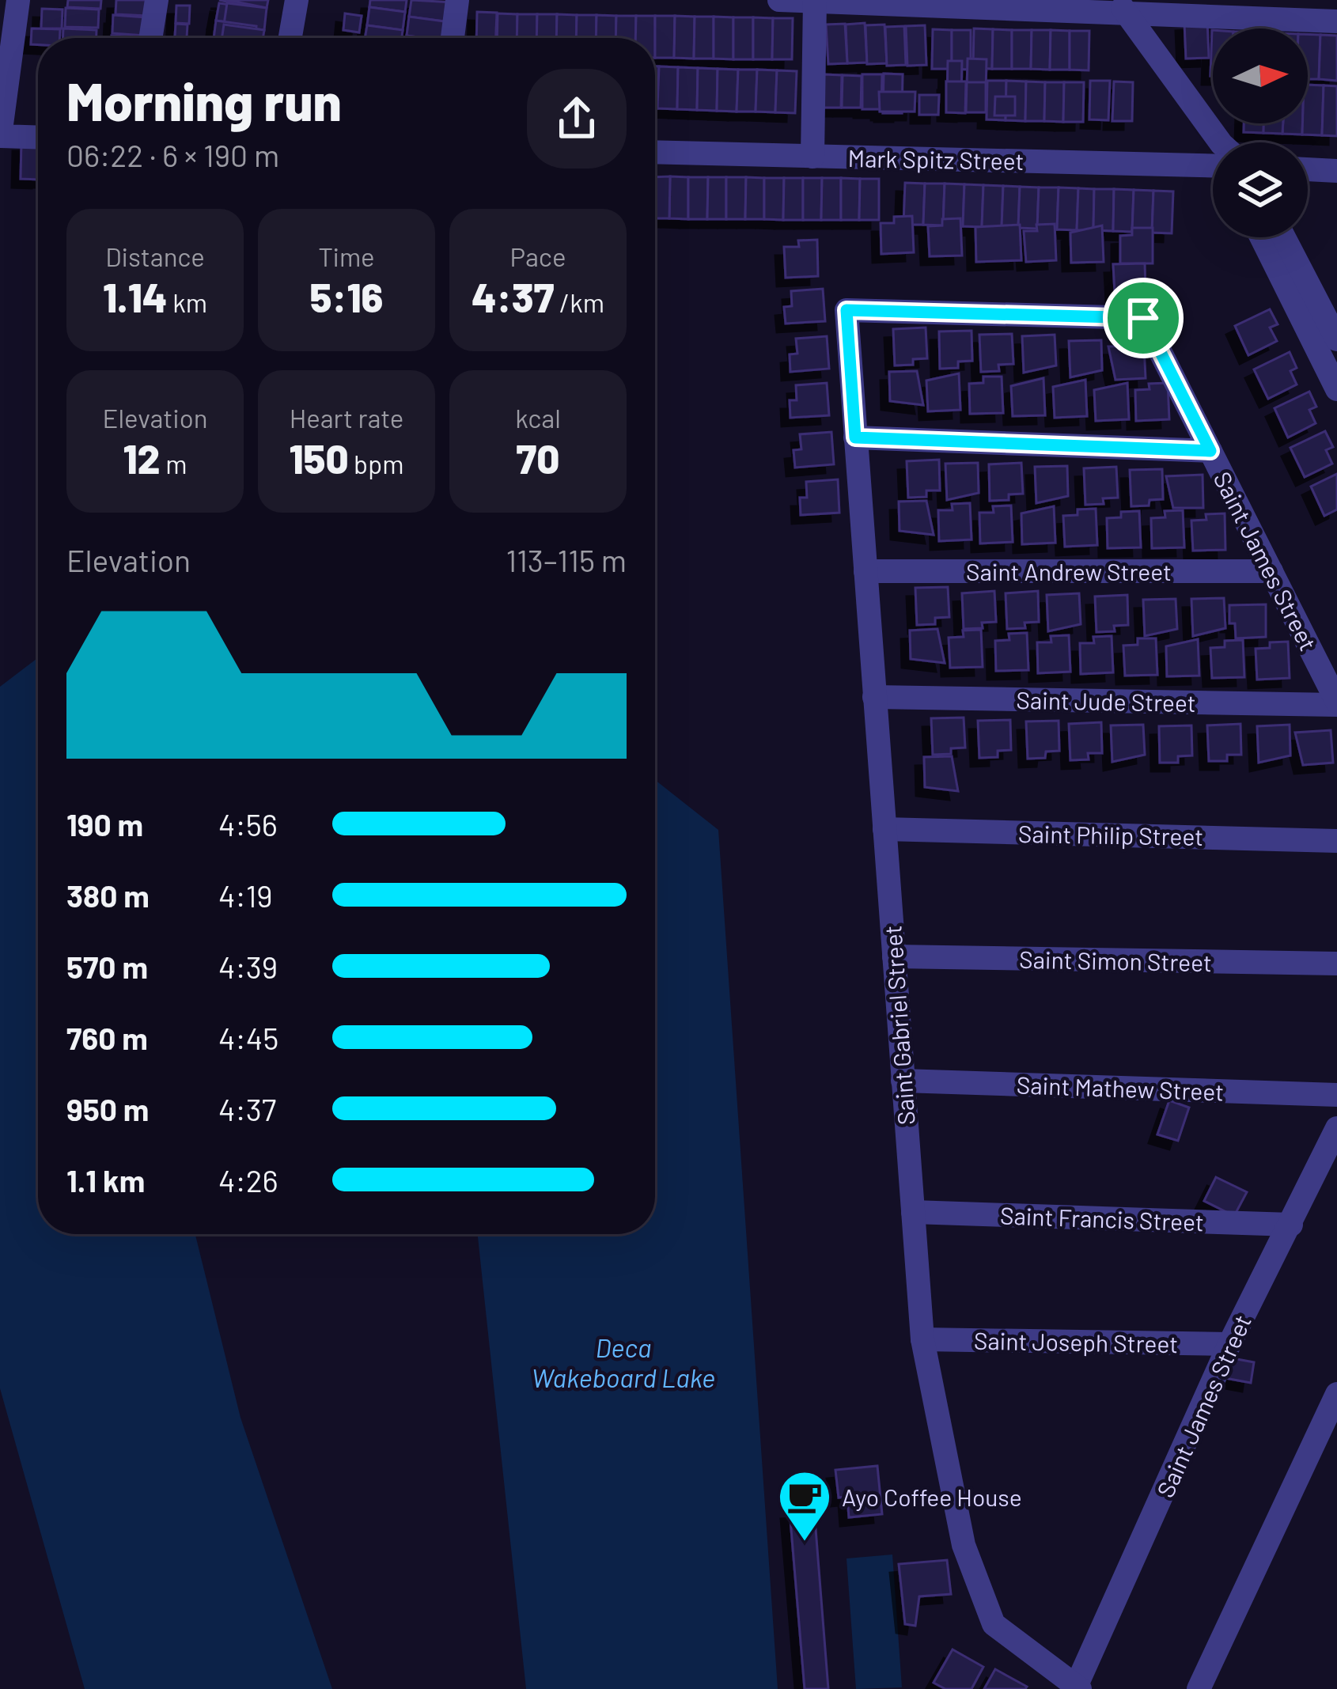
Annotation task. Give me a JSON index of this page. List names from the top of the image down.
{
  "streets": {
    "street": [
      "Mark Spitz Street",
      "Saint James Street",
      "Saint Andrew Street",
      "Saint Jude Street",
      "Saint Philip Street",
      "Saint Simon Street",
      "Saint Gabriel Street",
      "Saint Mathew Street",
      "Saint Francis Street",
      "Saint Joseph Street"
    ]
  },
  "crossings": [
    ["Saint James Street", "Saint Andrew Street"],
    ["Saint James Street", "Saint Jude Street"],
    ["Saint James Street", "Saint Gabriel Street"],
    ["Saint James Street", "Saint Francis Street"],
    ["Saint James Street", "Saint Joseph Street"],
    ["Saint Andrew Street", "Saint Gabriel Street"],
    ["Saint Jude Street", "Saint Gabriel Street"],
    ["Saint Philip Street", "Saint Gabriel Street"],
    ["Saint Simon Street", "Saint Gabriel Street"],
    ["Saint Gabriel Street", "Saint Mathew Street"],
    ["Saint Gabriel Street", "Saint Francis Street"],
    ["Saint Gabriel Street", "Saint Joseph Street"]
  ],
  "water": ["Deca Wakeboard Lake"],
  "places": {
    "cafe": ["Ayo Coffee House"]
  },
  "north": "right",
  "page": {
    "heading": ["Morning run", "06:22 · 6 × 190 m"],
    "stats": [
      ["Distance", "1.14 km"],
      ["Time", "5:16"],
      ["Pace", "4:37 /km"],
      ["Elevation", "12 m"],
      ["Heart rate", "150 bpm"],
      ["kcal", "70"]
    ],
    "chart": ["Elevation", "113–115 m"],
    "list": [
      {
        "name": "190 m",
        "note": "4:56"
      },
      {
        "name": "380 m",
        "note": "4:19"
      },
      {
        "name": "570 m",
        "note": "4:39"
      },
      {
        "name": "760 m",
        "note": "4:45"
      },
      {
        "name": "950 m",
        "note": "4:37"
      },
      {
        "name": "1.1 km",
        "note": "4:26"
      }
    ]
  }
}
